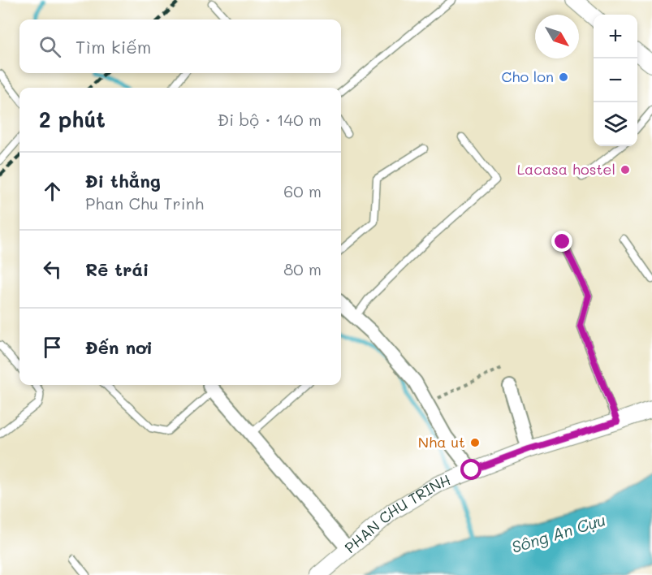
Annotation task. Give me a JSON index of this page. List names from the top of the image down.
{
  "streets": {
    "street": ["PHAN CHU TRINH"]
  },
  "water": ["Sông An Cựu"],
  "places": ["Cho lon", "Lacasa hostel", "Nha ut"],
  "north": "bottom right",
  "page": {
    "map_buttons": ["+", "−"],
    "search": "Tìm kiếm",
    "heading": ["2 phút", "Đi bộ · 140 m"],
    "list": [
      ["Đi thẳng", "Phan Chu Trinh", "60 m"],
      ["Rẽ trái", "80 m"],
      "Đến nơi"
    ]
  }
}
